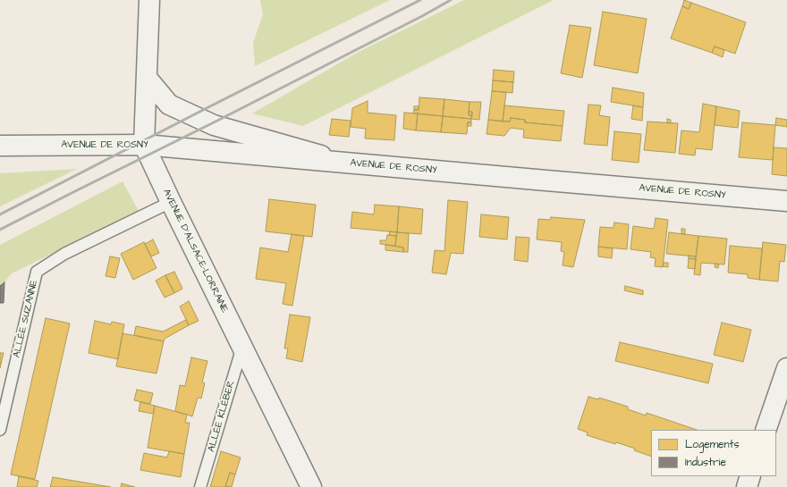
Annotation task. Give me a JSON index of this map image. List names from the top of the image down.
{
  "streets": {
    "street": ["AVENUE DE ROSNY", "AVENUE D'ALSACE-LORRAINE"],
    "lane": ["ALLÉE SUZANNE", "ALLÉE KLÉBER"]
  },
  "crossings": [
    ["AVENUE DE ROSNY", "AVENUE D'ALSACE-LORRAINE"],
    ["AVENUE D'ALSACE-LORRAINE", "ALLÉE SUZANNE"],
    ["AVENUE D'ALSACE-LORRAINE", "ALLÉE KLÉBER"]
  ],
  "legend": ["Logements", "Industrie"]
}
